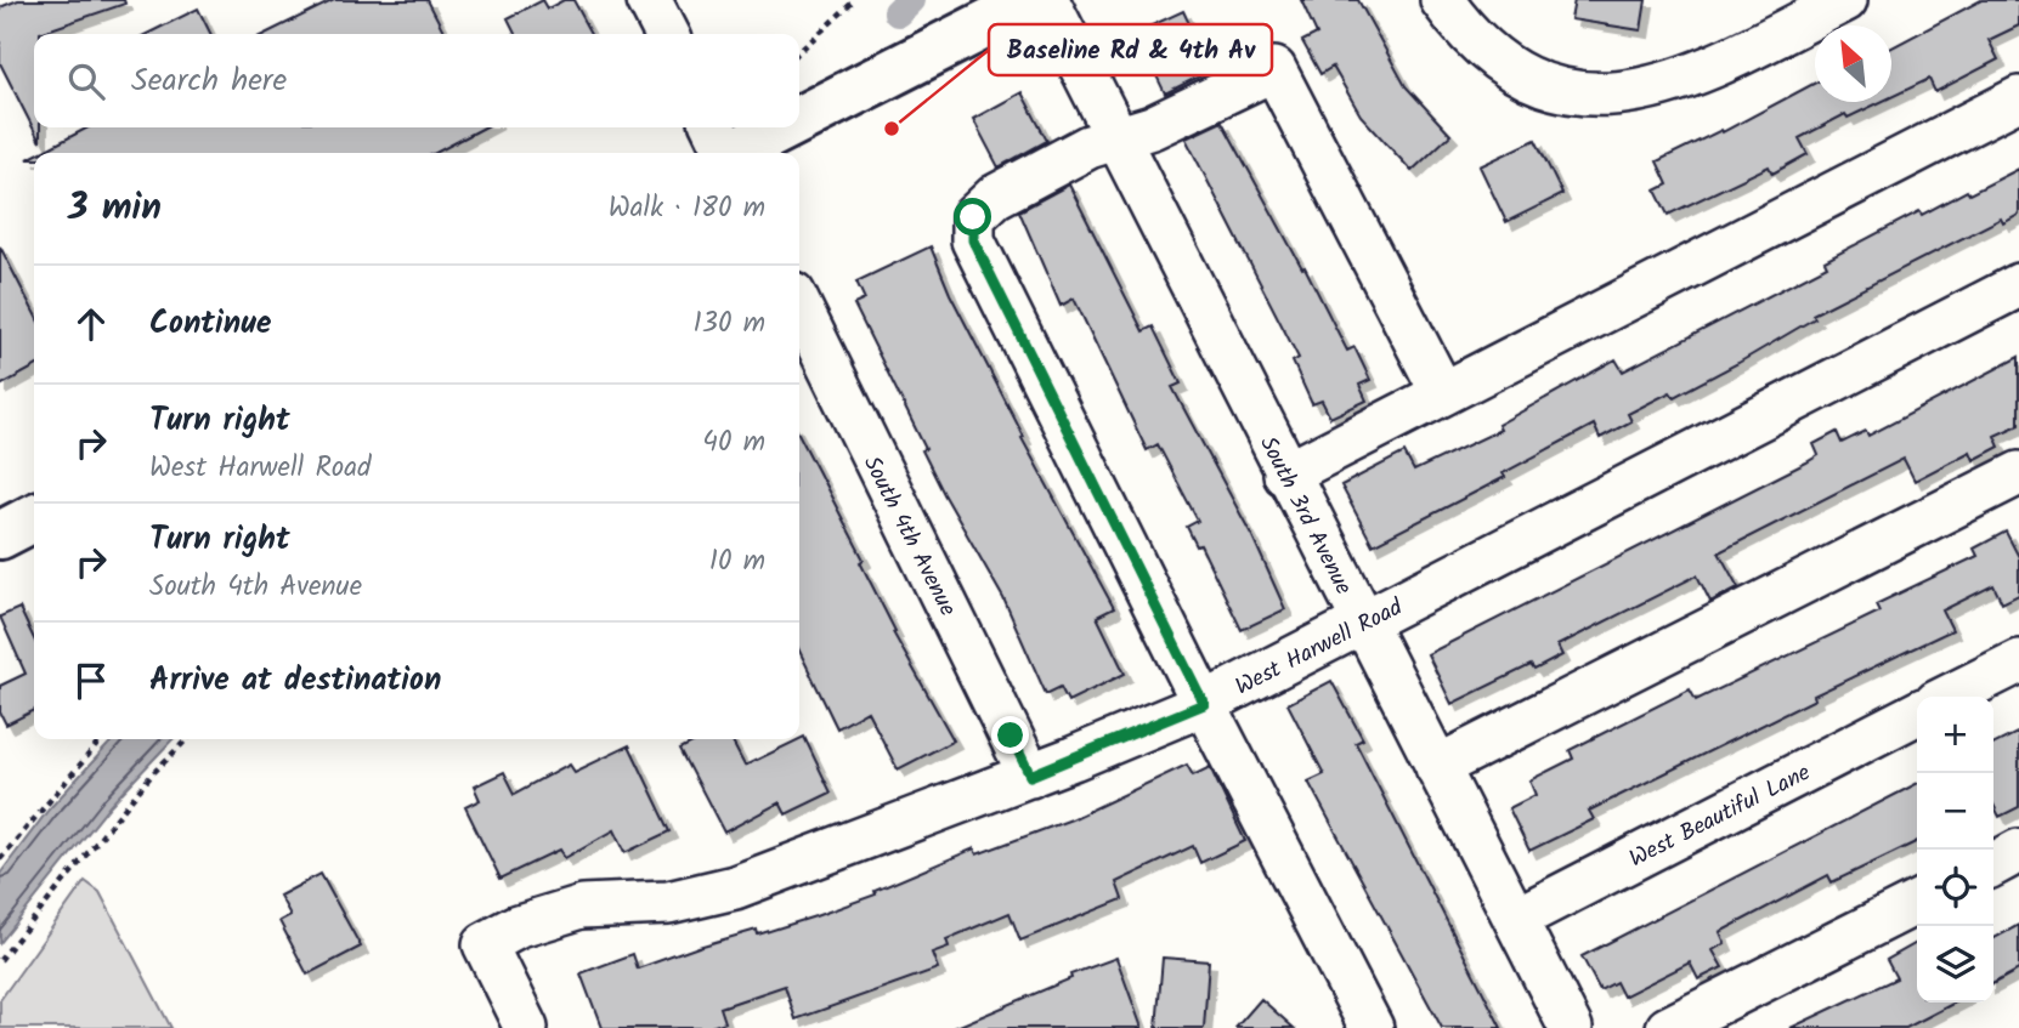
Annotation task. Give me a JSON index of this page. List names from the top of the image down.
{
  "streets": {
    "street": [
      "South 3rd Avenue",
      "South 4th Avenue",
      "West Harwell Road",
      "West Beautiful Lane"
    ]
  },
  "crossings": [
    ["South 3rd Avenue", "West Harwell Road"],
    ["South 3rd Avenue", "West Beautiful Lane"],
    ["South 4th Avenue", "West Harwell Road"]
  ],
  "places": ["Baseline Rd & 4th Av"],
  "north": "top left",
  "page": {
    "search": "Search here",
    "heading": ["3 min", "Walk · 180 m"],
    "list": [
      ["Continue", "130 m"],
      ["Turn right", "West Harwell Road", "40 m"],
      ["Turn right", "South 4th Avenue", "10 m"],
      "Arrive at destination"
    ],
    "map_buttons": ["+", "−"]
  }
}
